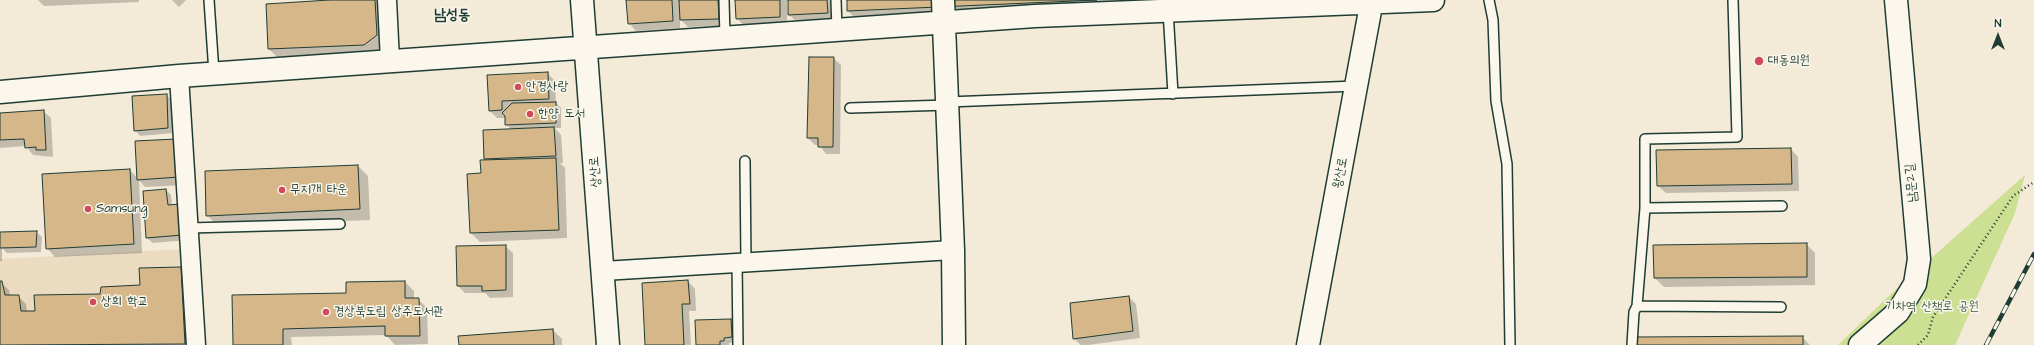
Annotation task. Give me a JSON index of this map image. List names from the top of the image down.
{
  "streets": {
    "street": ["상산로", "왕산로", "남문2길"]
  },
  "districts": ["남성동"],
  "parks": ["기차역 산책로 공원"],
  "places": [
    "대동의원",
    "안경사랑",
    "한양 도서",
    "무지개 타운",
    "Samsung",
    "상희 학교",
    "경상북도립 상주도서관"
  ],
  "north": "top"
}
